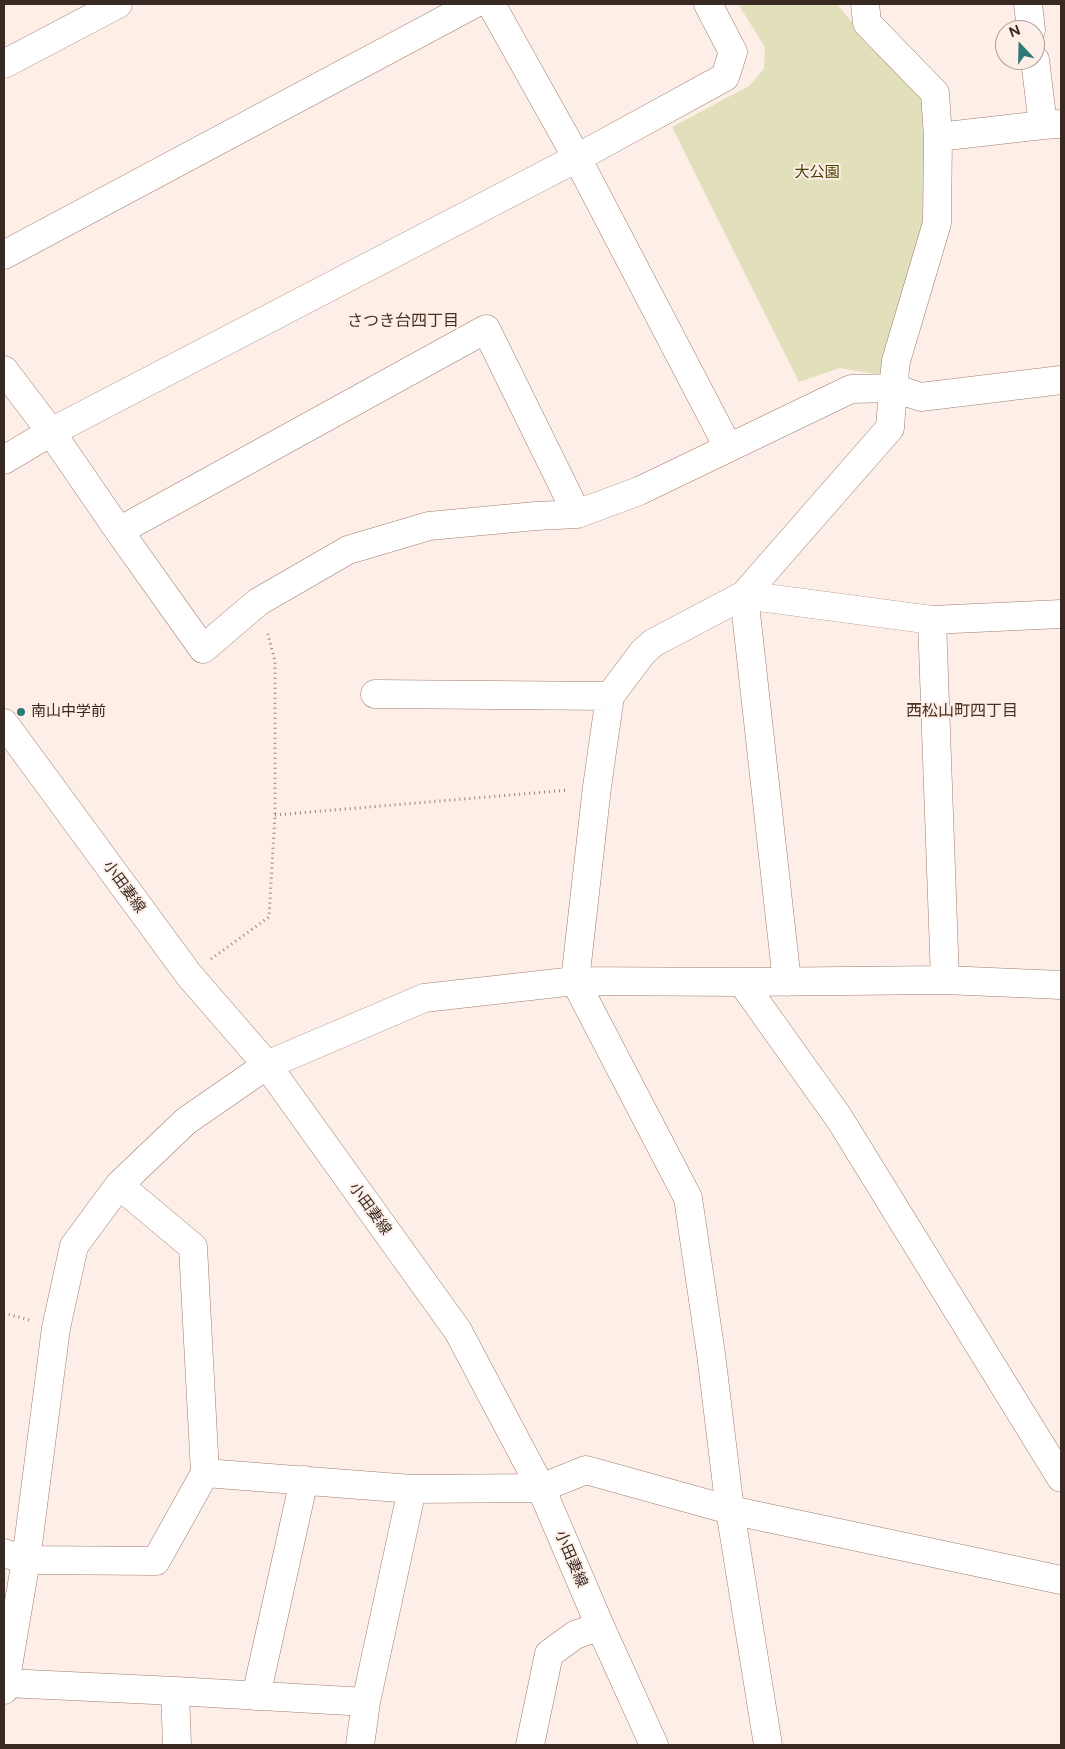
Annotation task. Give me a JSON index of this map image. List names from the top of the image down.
{
  "streets": {
    "street": ["小田妻線"]
  },
  "districts": ["さつき台四丁目", "西松山町四丁目"],
  "parks": ["大公園"],
  "places": ["南山中学前"],
  "north": "top"
}
